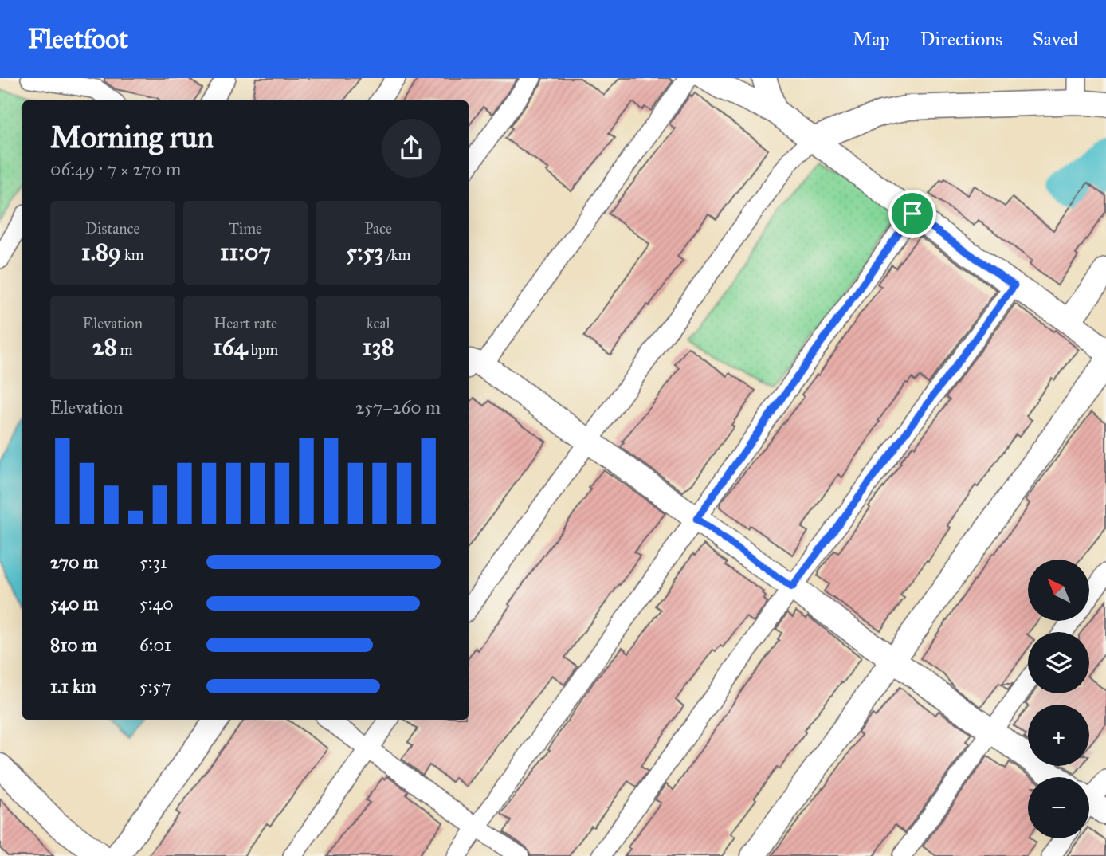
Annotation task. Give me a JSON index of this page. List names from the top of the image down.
{
  "north": "top left",
  "page": {
    "header": "Fleetfoot",
    "nav": ["Map", "Directions", "Saved"],
    "heading": ["Morning run", "06:49 · 7 × 270 m"],
    "stats": [
      ["Distance", "1.89 km"],
      ["Time", "11:07"],
      ["Pace", "5:53 /km"],
      ["Elevation", "28 m"],
      ["Heart rate", "164 bpm"],
      ["kcal", "138"]
    ],
    "chart": ["Elevation", "257–260 m"],
    "list": [
      {
        "name": "270 m",
        "note": "5:31"
      },
      {
        "name": "540 m",
        "note": "5:40"
      },
      {
        "name": "810 m",
        "note": "6:01"
      },
      {
        "name": "1.1 km",
        "note": "5:57"
      }
    ],
    "map_buttons": ["+", "−"]
  }
}
